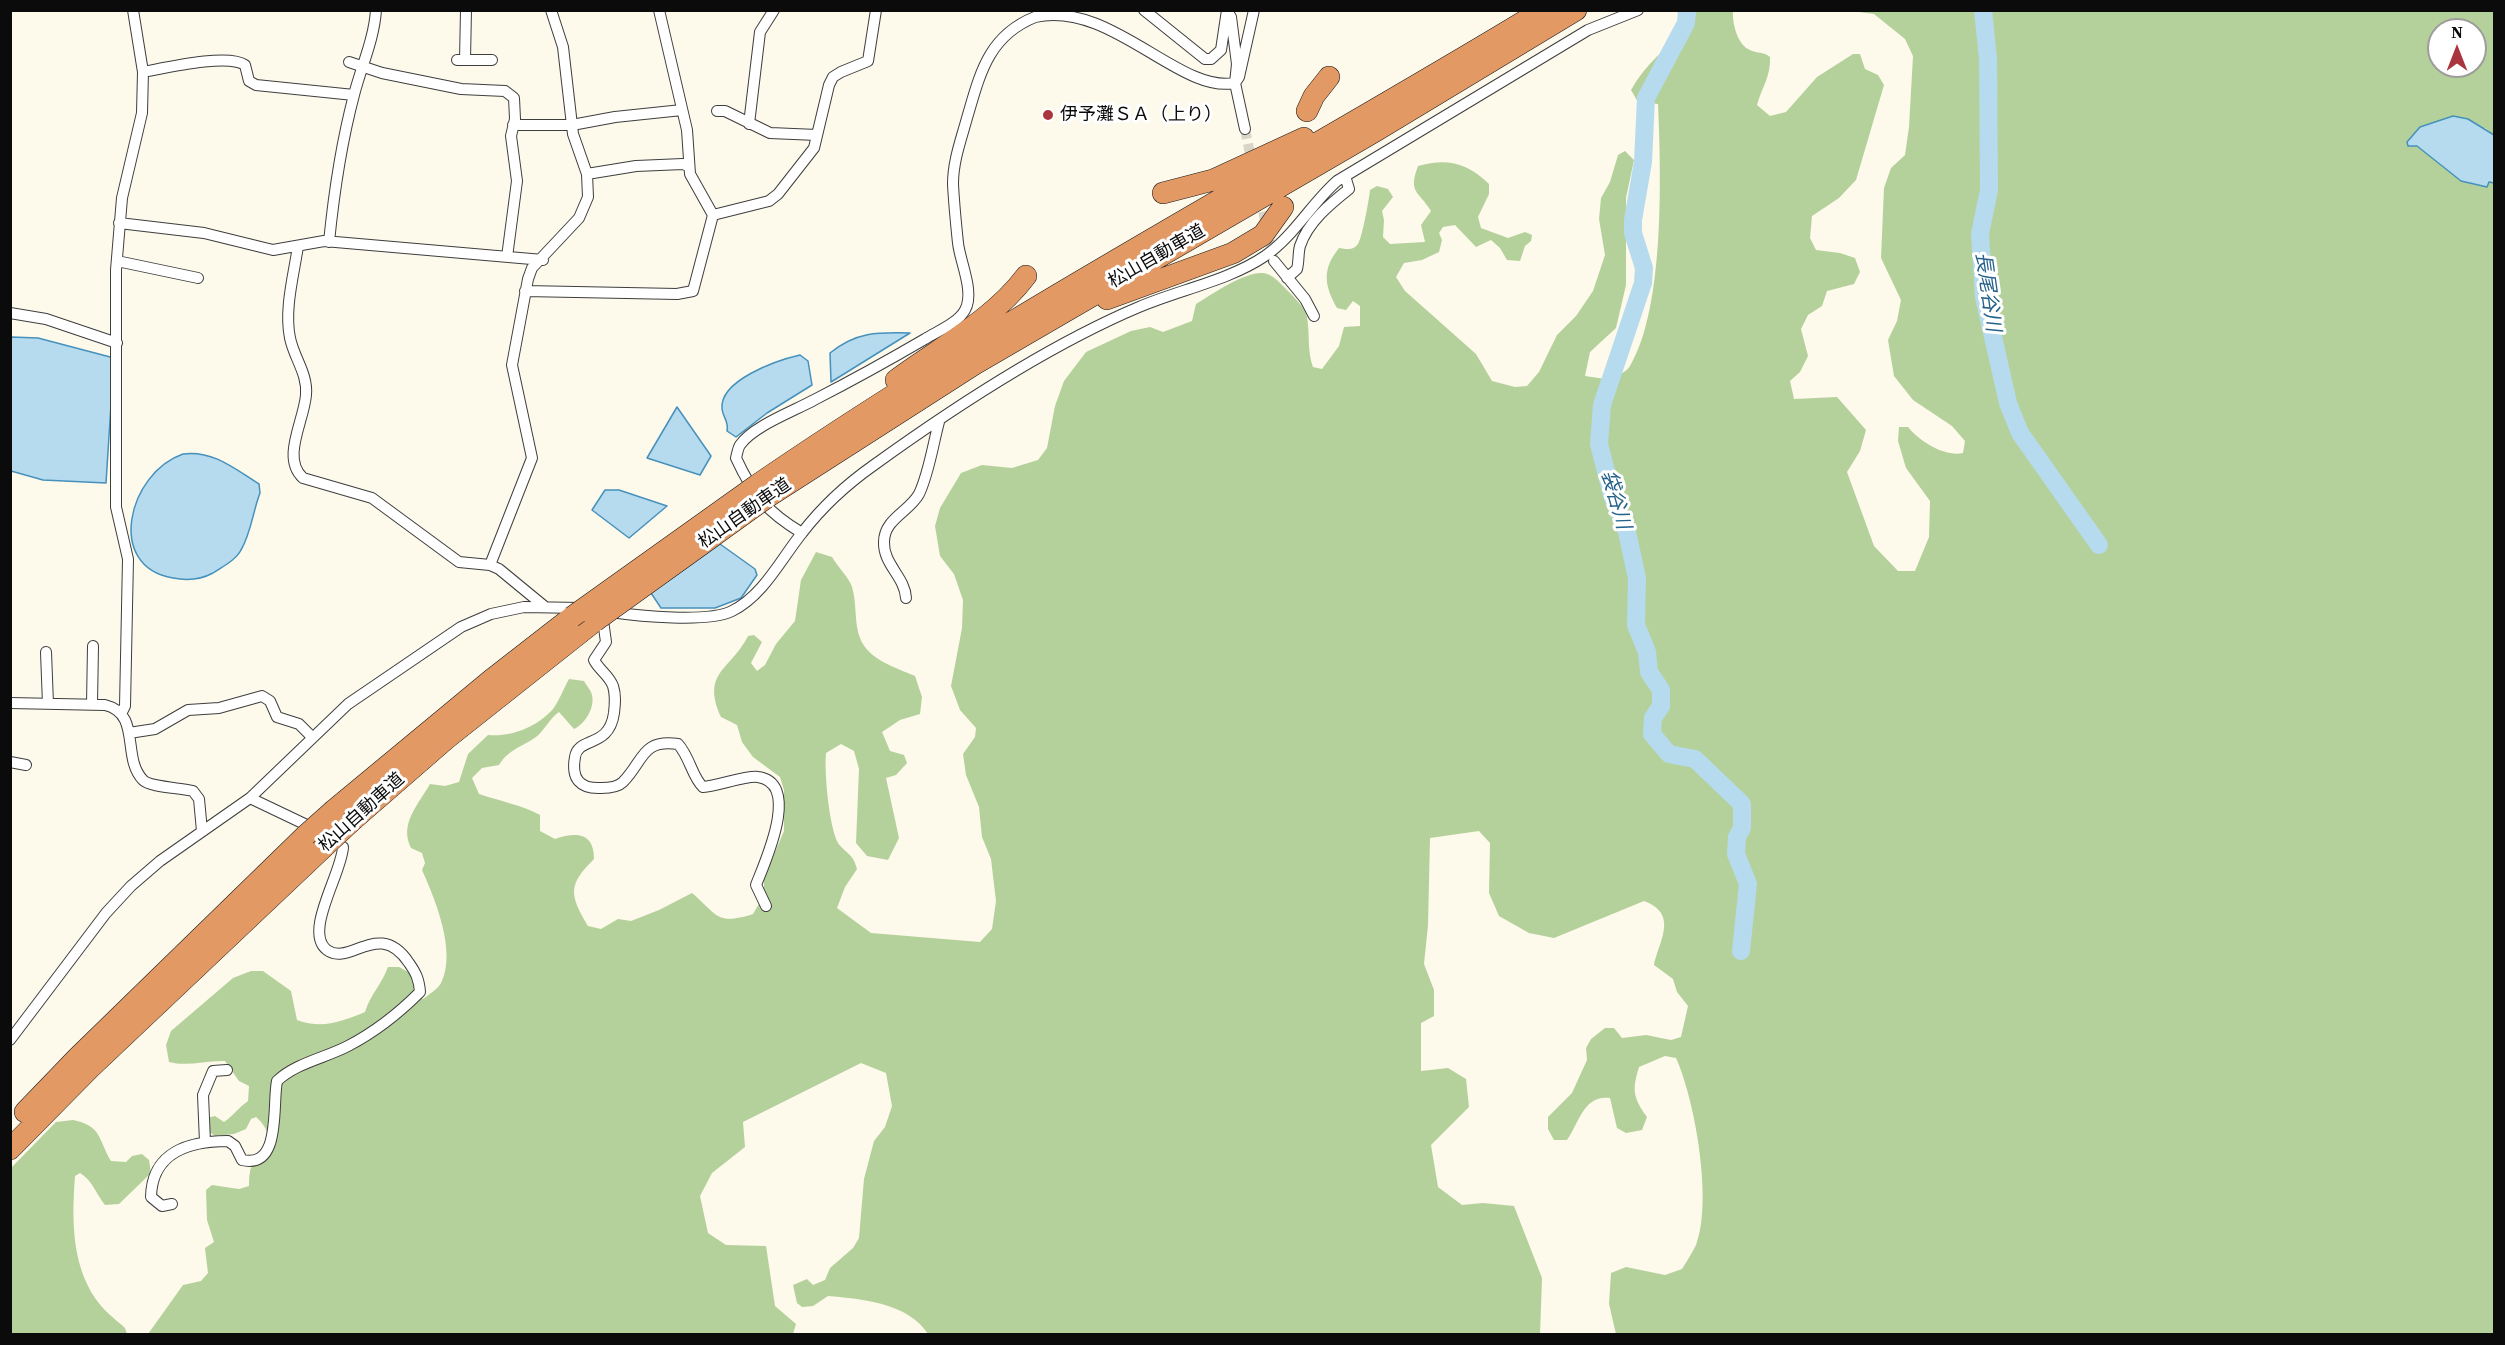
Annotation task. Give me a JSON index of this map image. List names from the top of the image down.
{
  "streets": {
    "highway": ["松山自動車道"]
  },
  "water": ["長尾谷川", "袋谷川"],
  "places": ["伊予灘ＳＡ（上り）"],
  "north": "top"
}
